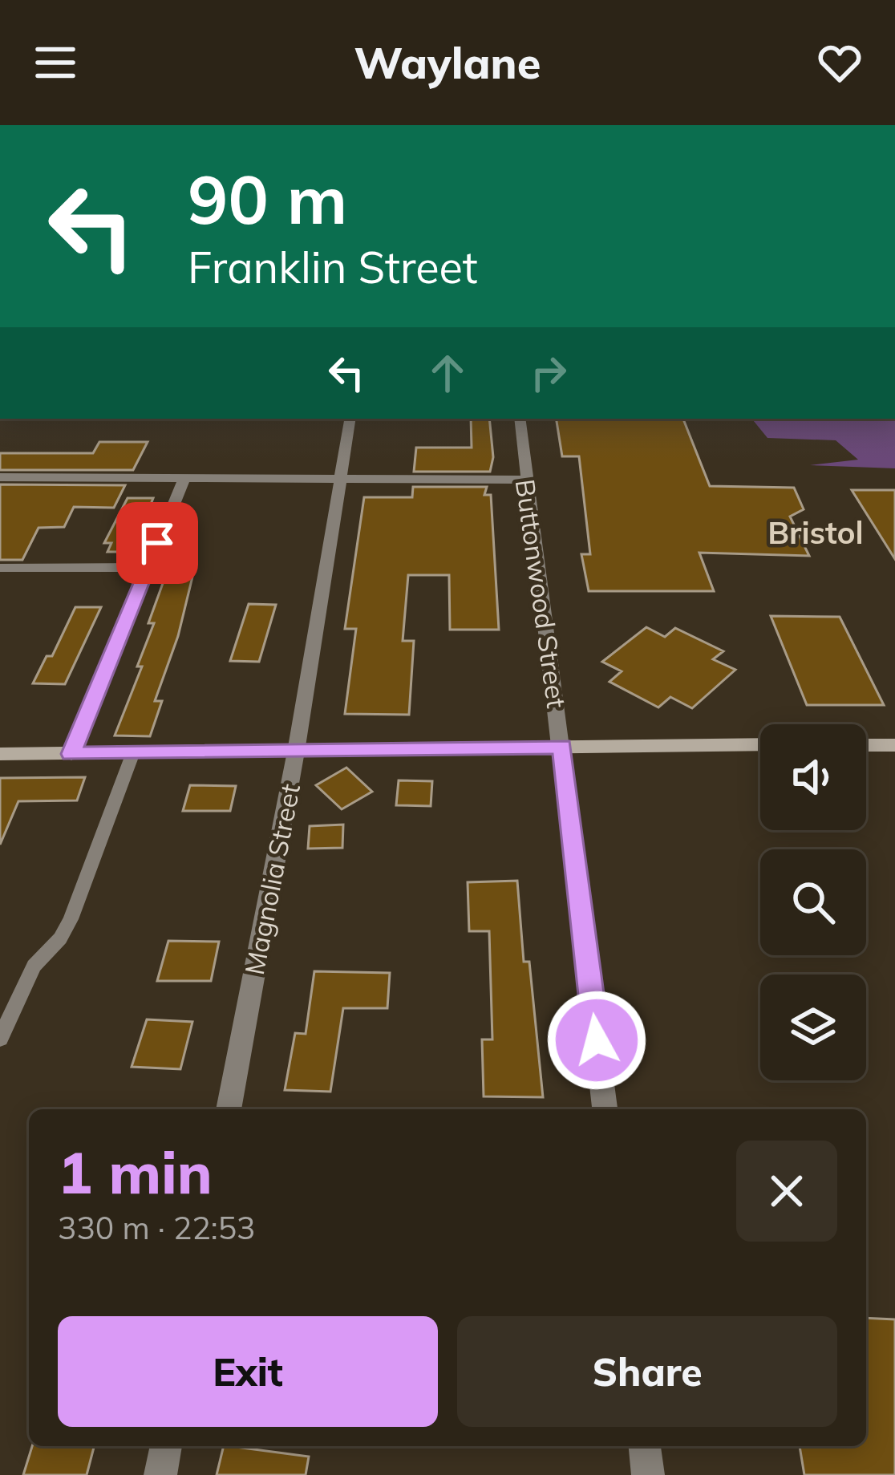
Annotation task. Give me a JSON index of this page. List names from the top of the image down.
{
  "streets": {
    "street": ["Buttonwood Street", "Magnolia Street"]
  },
  "districts": ["Bristol"],
  "page": {
    "header": "Waylane",
    "turn": ["90 m", "Franklin Street"],
    "heading": ["1 min", "330 m · 22:53"],
    "buttons": ["Exit", "Share"]
  }
}
